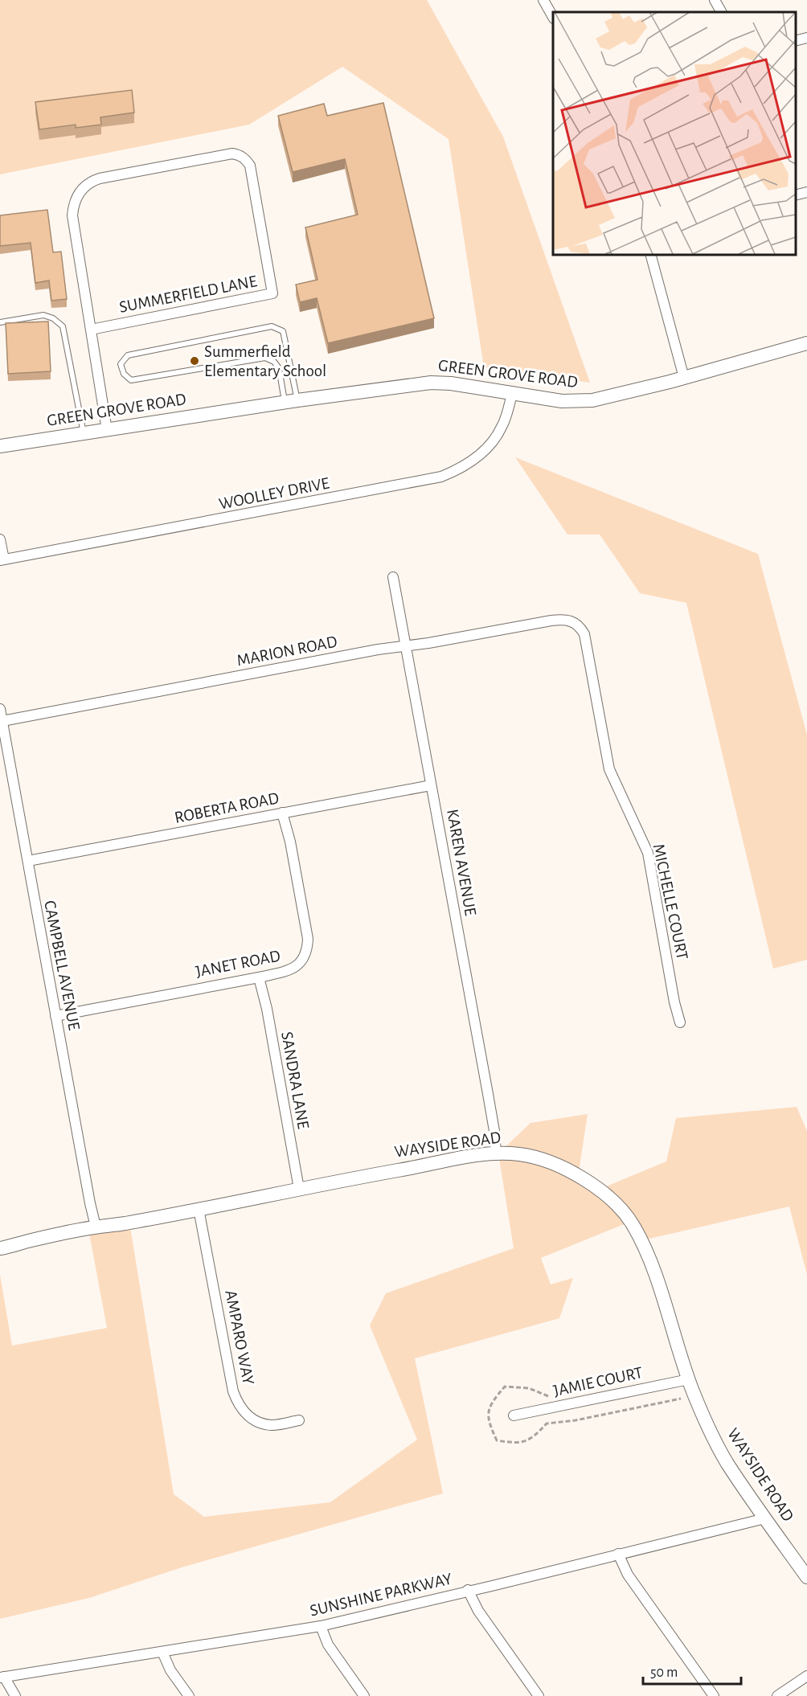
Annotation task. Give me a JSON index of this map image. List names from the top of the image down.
{
  "streets": {
    "street": [
      "SUMMERFIELD LANE",
      "GREEN GROVE ROAD",
      "WOOLLEY DRIVE",
      "MARION ROAD",
      "ROBERTA ROAD",
      "KAREN AVENUE",
      "MICHELLE COURT",
      "JANET ROAD",
      "CAMPBELL AVENUE",
      "SANDRA LANE",
      "WAYSIDE ROAD",
      "AMPARO WAY",
      "JAMIE COURT",
      "SUNSHINE PARKWAY"
    ]
  },
  "crossings": [
    ["SUMMERFIELD LANE", "GREEN GROVE ROAD"],
    ["GREEN GROVE ROAD", "WOOLLEY DRIVE"],
    ["MARION ROAD", "KAREN AVENUE"],
    ["MARION ROAD", "MICHELLE COURT"],
    ["MARION ROAD", "CAMPBELL AVENUE"],
    ["ROBERTA ROAD", "KAREN AVENUE"],
    ["ROBERTA ROAD", "JANET ROAD"],
    ["ROBERTA ROAD", "CAMPBELL AVENUE"],
    ["KAREN AVENUE", "WAYSIDE ROAD"],
    ["JANET ROAD", "CAMPBELL AVENUE"],
    ["JANET ROAD", "SANDRA LANE"],
    ["CAMPBELL AVENUE", "WAYSIDE ROAD"],
    ["SANDRA LANE", "WAYSIDE ROAD"],
    ["WAYSIDE ROAD", "AMPARO WAY"],
    ["WAYSIDE ROAD", "JAMIE COURT"],
    ["WAYSIDE ROAD", "SUNSHINE PARKWAY"]
  ],
  "places": ["Summerfield Elementary School"],
  "scale_bar": "50 m"
}
